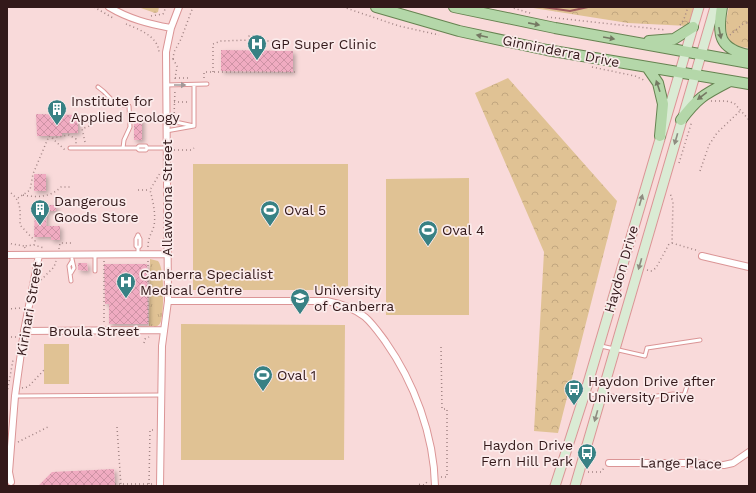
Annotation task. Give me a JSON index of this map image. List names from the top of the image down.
{
  "streets": {
    "main road": ["Ginninderra Drive", "Haydon Drive"],
    "street": [
      "Allawoona Street",
      "Kirinari Street",
      "Broula Street",
      "Lange Place"
    ]
  },
  "crossings": [
    ["Ginninderra Drive", "Haydon Drive"],
    ["Allawoona Street", "Broula Street"],
    ["Kirinari Street", "Broula Street"]
  ],
  "places": {
    "hospital": ["GP Super Clinic", "Canberra Specialist Medical Centre"],
    "building": ["Institute for Applied Ecology", "Dangerous Goods Store"],
    "sports": ["Oval 5", "Oval 4", "Oval 1"],
    "school or university": ["University of Canberra"],
    "bus stop": ["Haydon Drive after University Drive", "Haydon Drive Fern Hill Park"]
  }
}
